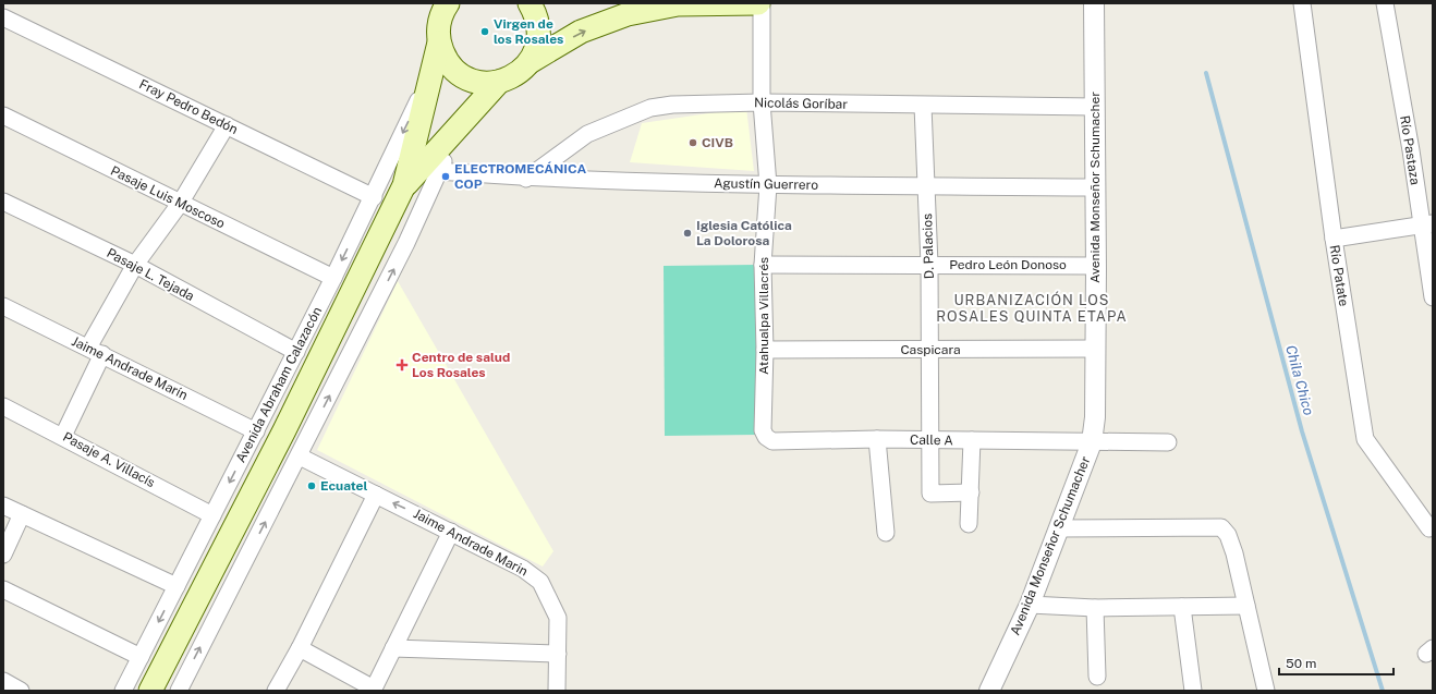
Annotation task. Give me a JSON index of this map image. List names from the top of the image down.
{
  "streets": {
    "main road": ["Avenida Abraham Calazacón"],
    "street": [
      "Nicolás Goríbar",
      "Fray Pedro Bedón",
      "Río Pastaza",
      "Agustín Guerrero",
      "Avenida Monseñor Schumacher",
      "Pasaje Luis Moscoso",
      "D. Palacios",
      "Pedro León Donoso",
      "Pasaje L. Tejada",
      "Río Patate",
      "Atahualpa Villacrés",
      "Caspicara",
      "Jaime Andrade Marín",
      "Calle A",
      "Pasaje A. Villacís",
      "Jaime Andrade Marin"
    ]
  },
  "crossings": [
    ["Nicolás Goríbar", "Agustín Guerrero"],
    ["Nicolás Goríbar", "Avenida Monseñor Schumacher"],
    ["Nicolás Goríbar", "D. Palacios"],
    ["Nicolás Goríbar", "Atahualpa Villacrés"],
    ["Fray Pedro Bedón", "Avenida Abraham Calazacón"],
    ["Agustín Guerrero", "Avenida Monseñor Schumacher"],
    ["Agustín Guerrero", "D. Palacios"],
    ["Agustín Guerrero", "Atahualpa Villacrés"],
    ["Agustín Guerrero", "Avenida Abraham Calazacón"],
    ["Avenida Monseñor Schumacher", "Pedro León Donoso"],
    ["Avenida Monseñor Schumacher", "Caspicara"],
    ["Avenida Monseñor Schumacher", "Calle A"],
    ["Pasaje Luis Moscoso", "Avenida Abraham Calazacón"],
    ["D. Palacios", "Pedro León Donoso"],
    ["D. Palacios", "Caspicara"],
    ["D. Palacios", "Calle A"],
    ["Pedro León Donoso", "Atahualpa Villacrés"],
    ["Pasaje L. Tejada", "Avenida Abraham Calazacón"],
    ["Atahualpa Villacrés", "Caspicara"],
    ["Atahualpa Villacrés", "Calle A"],
    ["Jaime Andrade Marín", "Avenida Abraham Calazacón"],
    ["Avenida Abraham Calazacón", "Pasaje A. Villacís"],
    ["Avenida Abraham Calazacón", "Jaime Andrade Marin"]
  ],
  "districts": ["URBANIZACIÓN LOS ROSALES QUINTA ETAPA"],
  "water": ["Chila Chico"],
  "places": {
    "other": [
      "Virgen de los Rosales",
      "CIVB",
      "ELECTROMECÁNICA COP",
      "Iglesia Católica La Dolorosa",
      "Ecuatel"
    ],
    "health": ["Centro de salud Los Rosales"]
  },
  "scale_bar": "50 m"
}
